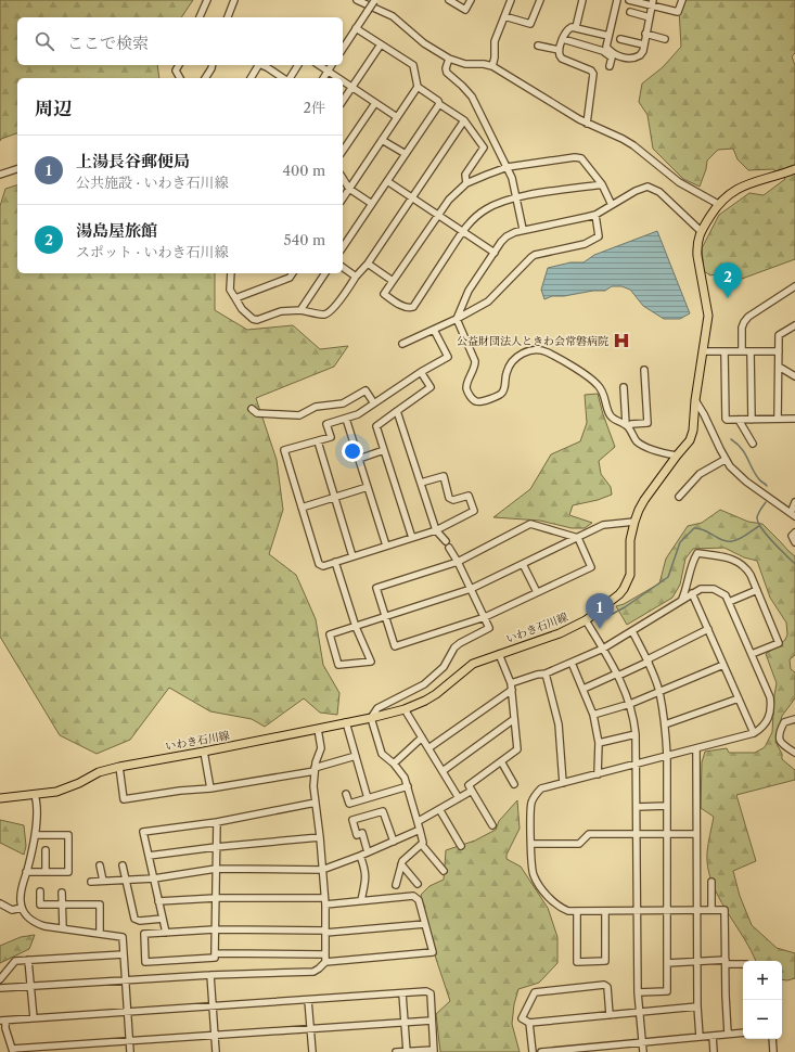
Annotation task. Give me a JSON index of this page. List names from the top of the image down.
{
  "streets": {
    "main road": ["いわき石川線"]
  },
  "places": {
    "hospital": ["公益財団法人ときわ会常磐病院"]
  },
  "page": {
    "search": "ここで検索",
    "heading": ["周辺", "2件"],
    "list": [
      {
        "mark": "1",
        "name": "上湯長谷郵便局",
        "note": "公共施設 · いわき石川線",
        "value": "400 m"
      },
      {
        "mark": "2",
        "name": "湯島屋旅館",
        "note": "スポット · いわき石川線",
        "value": "540 m"
      }
    ],
    "pins": ["2", "1"],
    "map_buttons": ["+", "−"]
  }
}
